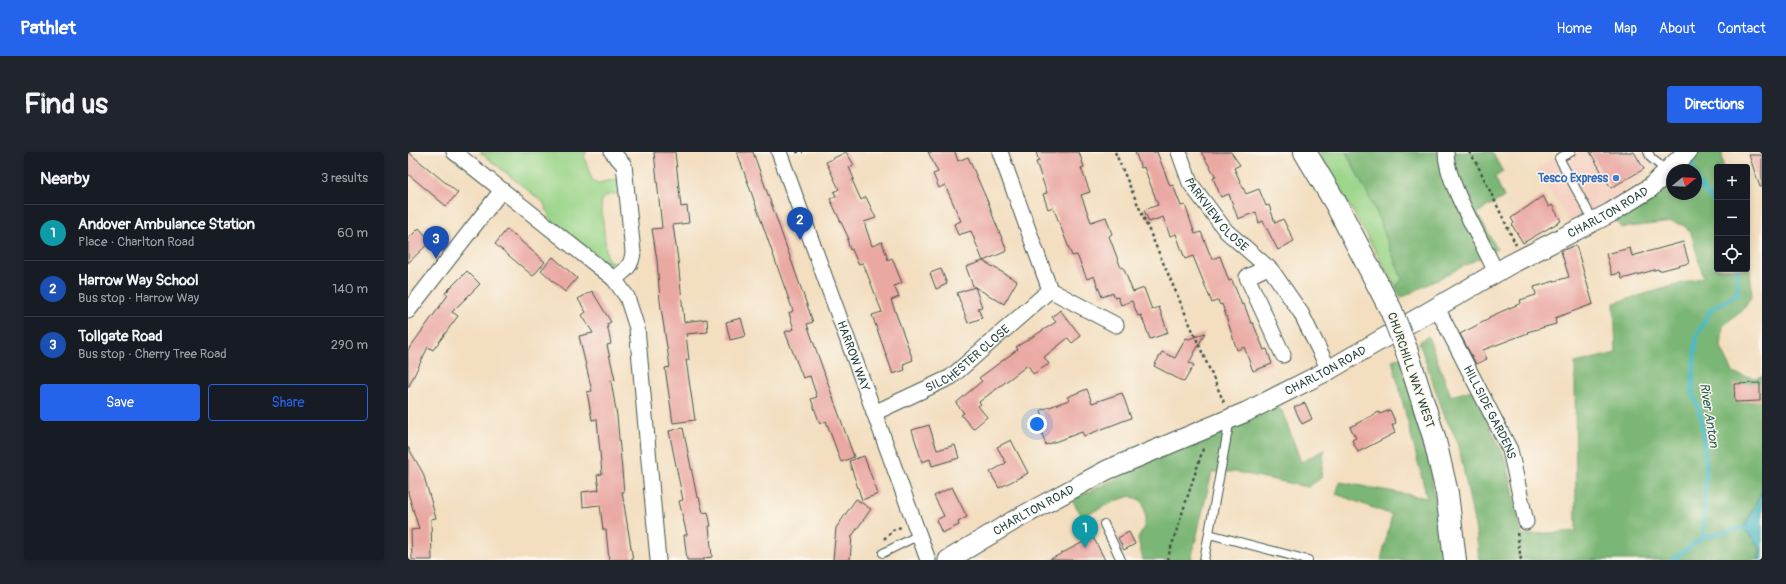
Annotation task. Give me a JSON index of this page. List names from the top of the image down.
{
  "streets": {
    "main road": ["CHURCHILL WAY WEST"],
    "street": [
      "CHARLTON ROAD",
      "PARKVIEW CLOSE",
      "HARROW WAY",
      "SILCHESTER CLOSE",
      "HILLSIDE GARDENS"
    ]
  },
  "crossings": [
    ["CHARLTON ROAD", "PARKVIEW CLOSE"],
    ["CHARLTON ROAD", "HILLSIDE GARDENS"],
    ["HARROW WAY", "SILCHESTER CLOSE"]
  ],
  "water": ["River Anton"],
  "places": ["Tesco Express"],
  "north": "right",
  "page": {
    "header": "Pathlet",
    "nav": [
      "Home",
      "Map",
      "About",
      "Contact"
    ],
    "buttons": [
      "Directions",
      ["Save", "Share"]
    ],
    "title": "Find us",
    "heading": ["Nearby", "3 results"],
    "map_buttons": ["+", "−"],
    "list": [
      {
        "mark": "1",
        "name": "Andover Ambulance Station",
        "note": "Place · Charlton Road",
        "value": "60 m"
      },
      {
        "mark": "2",
        "name": "Harrow Way School",
        "note": "Bus stop · Harrow Way",
        "value": "140 m"
      },
      {
        "mark": "3",
        "name": "Tollgate Road",
        "note": "Bus stop · Cherry Tree Road",
        "value": "290 m"
      }
    ],
    "pins": ["2", "3", "1"]
  }
}
